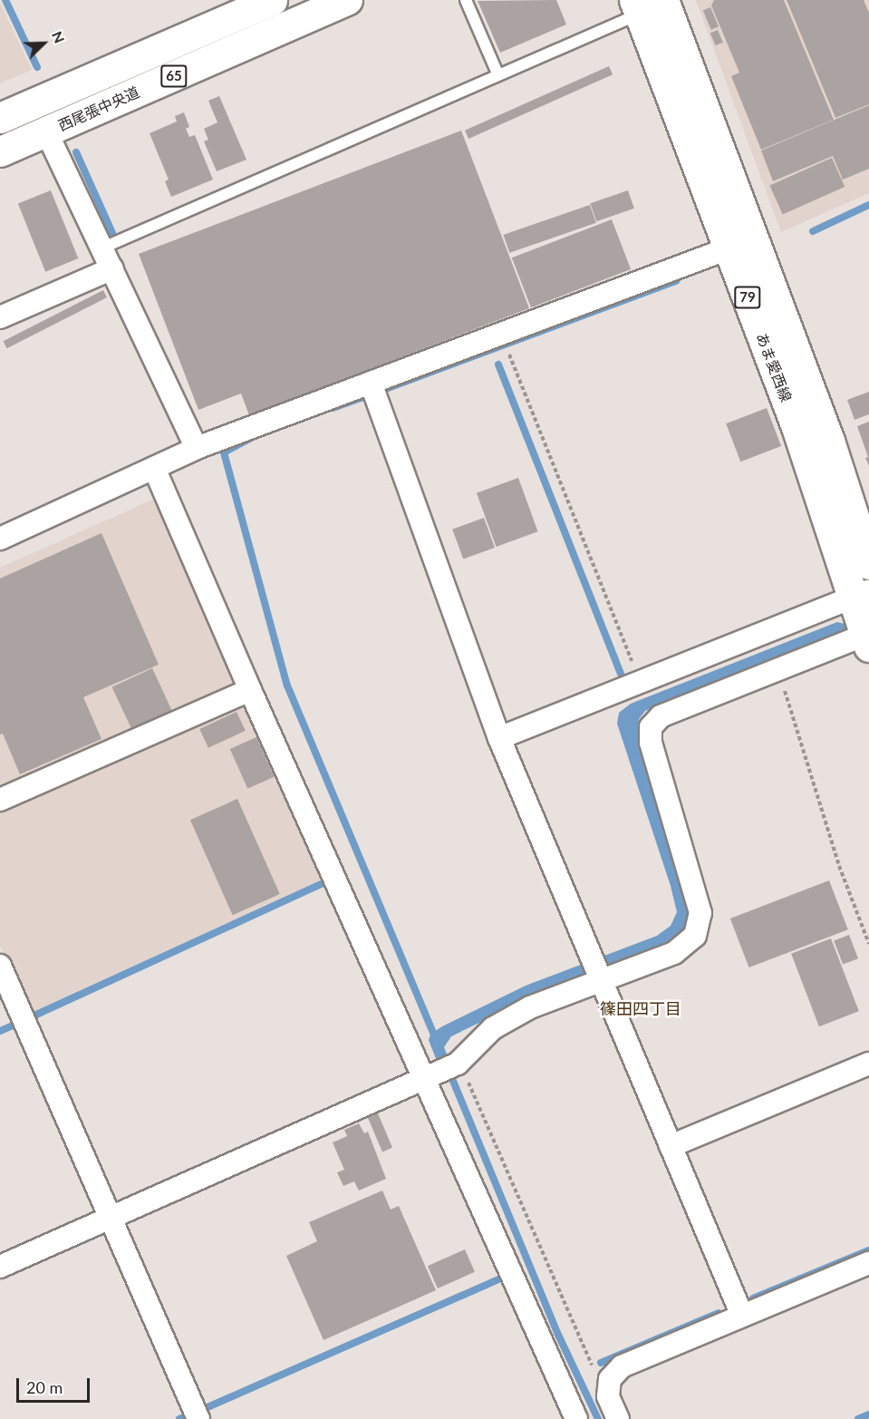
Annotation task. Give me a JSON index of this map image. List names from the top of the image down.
{
  "streets": {
    "main road": [
      "65",
      "西尾張中央道",
      "79",
      "あま愛西線"
    ]
  },
  "districts": ["篠田四丁目"],
  "scale_bar": "20 m",
  "north": "top right"
}
